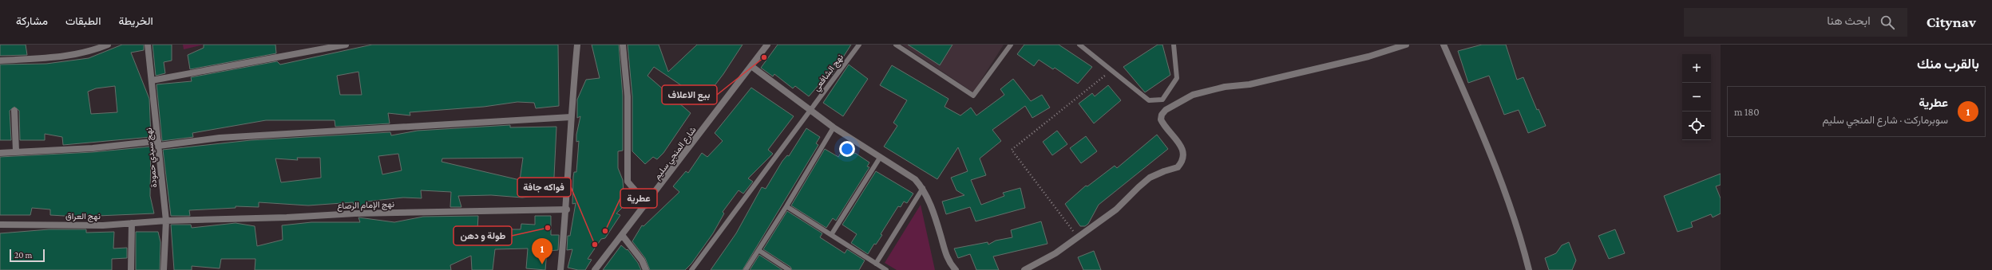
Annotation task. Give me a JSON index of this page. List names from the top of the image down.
{
  "streets": {
    "street": [
      "شارع المنجي سليم",
      "نهج سيدي حمودة",
      "نهج الإمام الرصاع",
      "نهج العراق"
    ],
    "lane": ["نهج الشافعي"]
  },
  "crossings": [
    ["نهج سيدي حمودة", "نهج الإمام الرصاع"],
    ["نهج سيدي حمودة", "نهج العراق"],
    ["نهج الإمام الرصاع", "نهج العراق"]
  ],
  "places": [
    "بيع الاعلاف",
    "طولة و دهن",
    "عطرية",
    "فواكه جافة"
  ],
  "scale_bar": "20 m",
  "page": {
    "header": "Citynav",
    "search": "ابحث هنا",
    "nav": ["الخريطة", "الطبقات", "مشاركة"],
    "heading": "بالقرب منك",
    "map_buttons": ["+", "−"],
    "list": [
      {
        "mark": "1",
        "name": "عطرية",
        "note": "سوبرماركت · شارع المنجي سليم",
        "value": "180 m"
      }
    ],
    "pins": "1",
    "scale": "20 m"
  }
}
